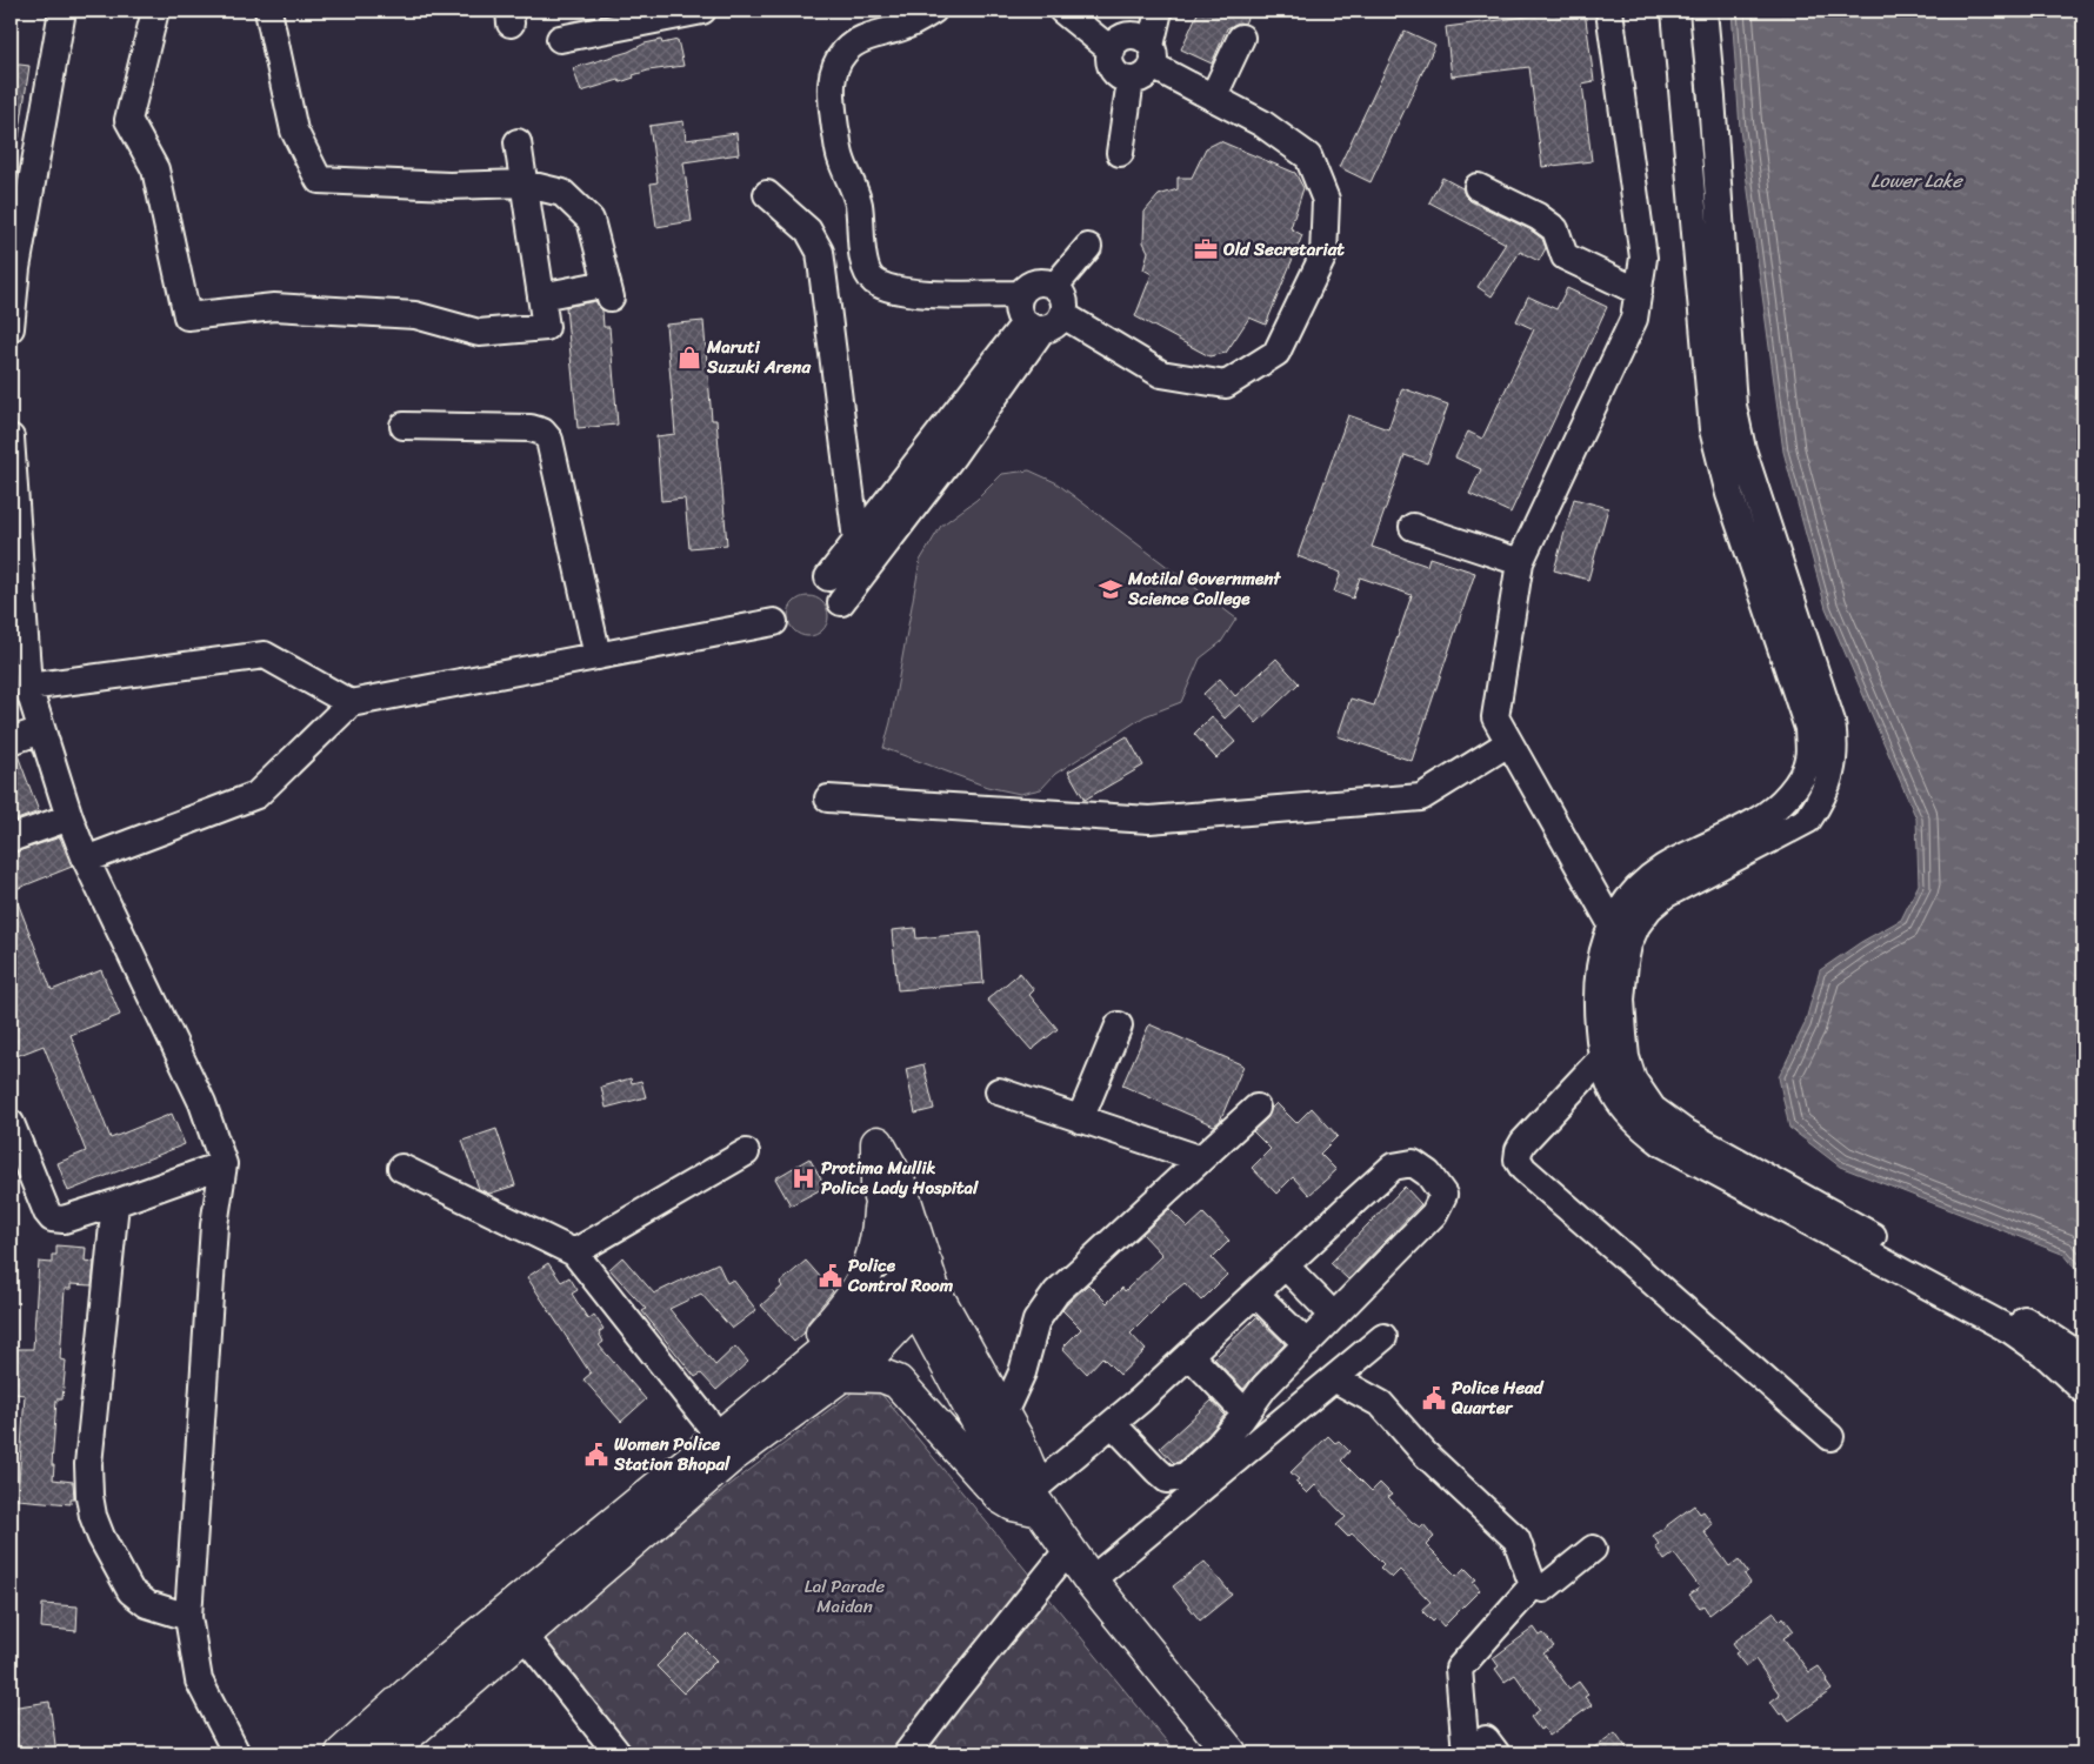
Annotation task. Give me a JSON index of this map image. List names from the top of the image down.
{
  "water": ["Lower Lake"],
  "parks": ["Lal Parade Maidan"],
  "places": {
    "office": ["Old Secretariat"],
    "shop": ["Maruti Suzuki Arena"],
    "school or university": ["Motilal Government Science College"],
    "hospital": ["Protima Mullik Police Lady Hospital"],
    "public building": ["Police Control Room", "Police Head Quarter", "Women Police Station Bhopal"]
  }
}
